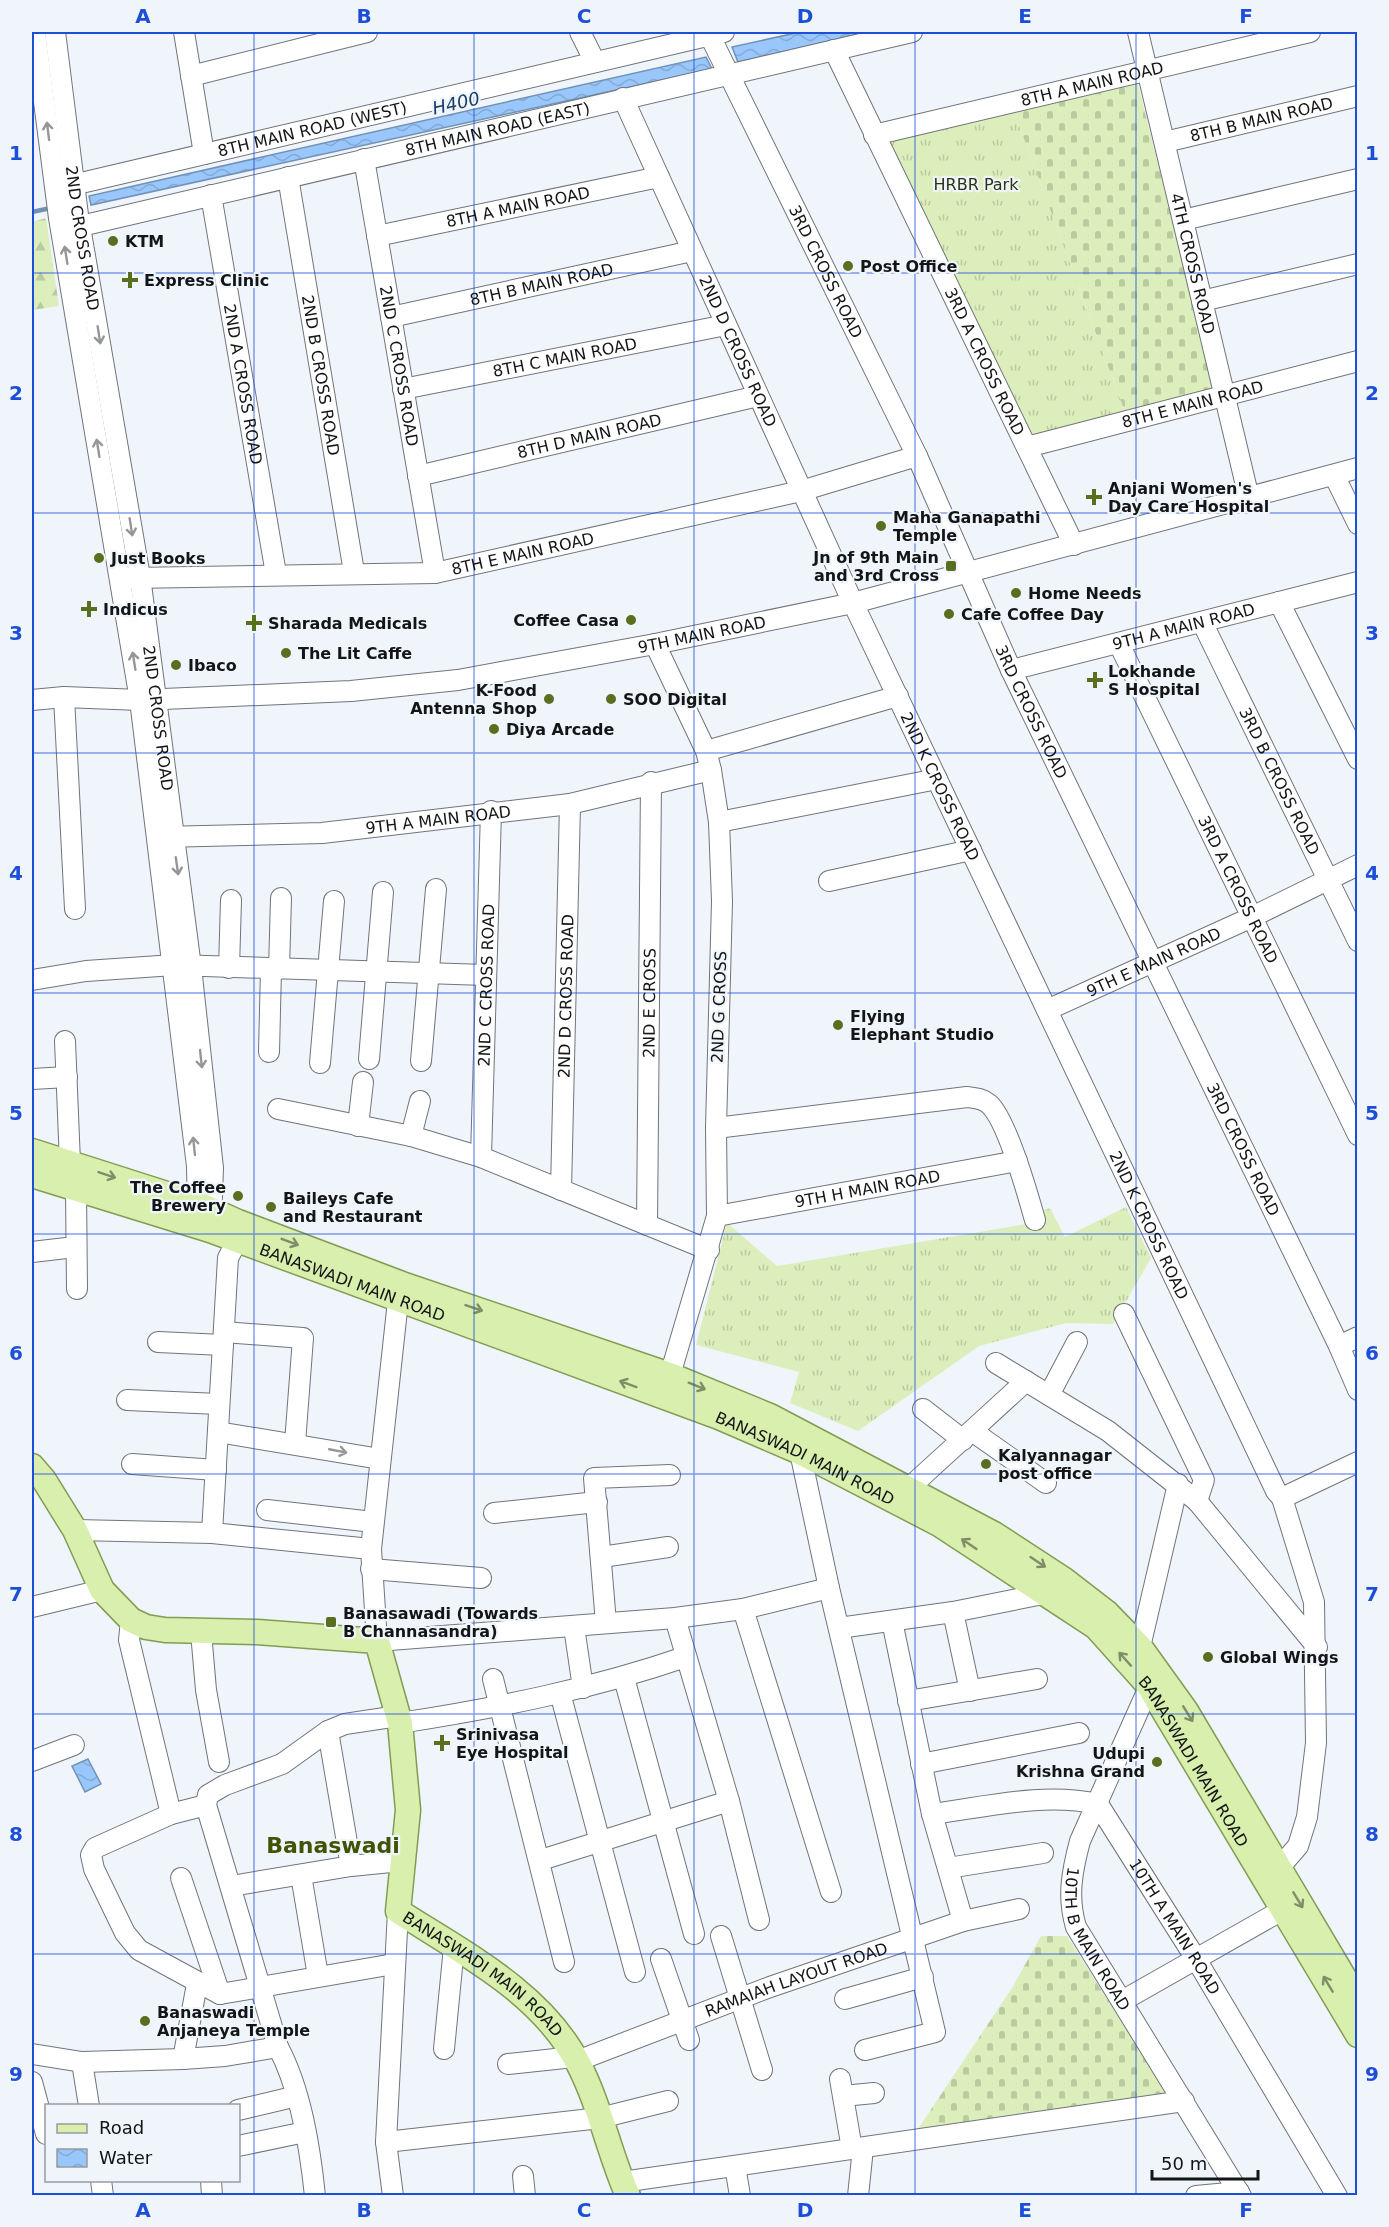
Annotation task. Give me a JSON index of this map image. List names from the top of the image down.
{
  "streets": {
    "main road": ["BANASWADI MAIN ROAD"],
    "street": [
      "8TH A MAIN ROAD",
      "8TH B MAIN ROAD",
      "8TH MAIN ROAD (EAST)",
      "8TH MAIN ROAD (WEST)",
      "2ND CROSS ROAD",
      "4TH CROSS ROAD",
      "3RD CROSS ROAD",
      "2ND D CROSS ROAD",
      "8TH C MAIN ROAD",
      "3RD A CROSS ROAD",
      "2ND C CROSS ROAD",
      "2ND B CROSS ROAD",
      "2ND A CROSS ROAD",
      "8TH E MAIN ROAD",
      "8TH D MAIN ROAD",
      "9TH A MAIN ROAD",
      "9TH MAIN ROAD",
      "3RD B CROSS ROAD",
      "2ND K CROSS ROAD",
      "9TH E MAIN ROAD",
      "2ND E CROSS",
      "2ND G CROSS",
      "9TH H MAIN ROAD",
      "10TH A MAIN ROAD",
      "10TH B MAIN ROAD",
      "RAMAIAH LAYOUT ROAD"
    ]
  },
  "crossings": [
    ["8TH A MAIN ROAD", "4TH CROSS ROAD"],
    ["8TH A MAIN ROAD", "2ND D CROSS ROAD"],
    ["8TH A MAIN ROAD", "3RD A CROSS ROAD"],
    ["8TH A MAIN ROAD", "2ND C CROSS ROAD"],
    ["8TH B MAIN ROAD", "4TH CROSS ROAD"],
    ["8TH B MAIN ROAD", "2ND D CROSS ROAD"],
    ["8TH B MAIN ROAD", "2ND C CROSS ROAD"],
    ["8TH MAIN ROAD (EAST)", "2ND CROSS ROAD"],
    ["8TH MAIN ROAD (EAST)", "3RD CROSS ROAD"],
    ["8TH MAIN ROAD (EAST)", "2ND D CROSS ROAD"],
    ["8TH MAIN ROAD (EAST)", "3RD A CROSS ROAD"],
    ["8TH MAIN ROAD (EAST)", "2ND C CROSS ROAD"],
    ["8TH MAIN ROAD (EAST)", "2ND B CROSS ROAD"],
    ["8TH MAIN ROAD (EAST)", "2ND A CROSS ROAD"],
    ["8TH MAIN ROAD (WEST)", "2ND CROSS ROAD"],
    ["8TH MAIN ROAD (WEST)", "3RD CROSS ROAD"],
    ["2ND CROSS ROAD", "8TH E MAIN ROAD"],
    ["2ND CROSS ROAD", "9TH A MAIN ROAD"],
    ["2ND CROSS ROAD", "9TH MAIN ROAD"],
    ["2ND CROSS ROAD", "BANASWADI MAIN ROAD"],
    ["4TH CROSS ROAD", "8TH E MAIN ROAD"],
    ["4TH CROSS ROAD", "9TH MAIN ROAD"],
    ["3RD CROSS ROAD", "8TH E MAIN ROAD"],
    ["3RD CROSS ROAD", "9TH A MAIN ROAD"],
    ["3RD CROSS ROAD", "9TH MAIN ROAD"],
    ["3RD CROSS ROAD", "9TH E MAIN ROAD"],
    ["2ND D CROSS ROAD", "8TH C MAIN ROAD"],
    ["2ND D CROSS ROAD", "8TH E MAIN ROAD"],
    ["2ND D CROSS ROAD", "8TH D MAIN ROAD"],
    ["2ND D CROSS ROAD", "9TH A MAIN ROAD"],
    ["2ND D CROSS ROAD", "9TH MAIN ROAD"],
    ["2ND D CROSS ROAD", "2ND K CROSS ROAD"],
    ["8TH C MAIN ROAD", "2ND C CROSS ROAD"],
    ["3RD A CROSS ROAD", "8TH E MAIN ROAD"],
    ["3RD A CROSS ROAD", "9TH A MAIN ROAD"],
    ["3RD A CROSS ROAD", "9TH MAIN ROAD"],
    ["3RD A CROSS ROAD", "9TH E MAIN ROAD"],
    ["2ND C CROSS ROAD", "8TH E MAIN ROAD"],
    ["2ND C CROSS ROAD", "8TH D MAIN ROAD"],
    ["2ND C CROSS ROAD", "9TH A MAIN ROAD"],
    ["2ND B CROSS ROAD", "8TH E MAIN ROAD"],
    ["2ND A CROSS ROAD", "8TH E MAIN ROAD"],
    ["9TH A MAIN ROAD", "3RD B CROSS ROAD"],
    ["9TH A MAIN ROAD", "2ND K CROSS ROAD"],
    ["9TH A MAIN ROAD", "2ND E CROSS"],
    ["9TH A MAIN ROAD", "2ND G CROSS"],
    ["9TH MAIN ROAD", "2ND K CROSS ROAD"],
    ["9TH MAIN ROAD", "2ND G CROSS"],
    ["3RD B CROSS ROAD", "9TH E MAIN ROAD"],
    ["2ND K CROSS ROAD", "9TH E MAIN ROAD"],
    ["2ND K CROSS ROAD", "BANASWADI MAIN ROAD"],
    ["2ND G CROSS", "9TH H MAIN ROAD"],
    ["2ND G CROSS", "BANASWADI MAIN ROAD"],
    ["BANASWADI MAIN ROAD", "10TH B MAIN ROAD"],
    ["BANASWADI MAIN ROAD", "RAMAIAH LAYOUT ROAD"],
    ["10TH A MAIN ROAD", "10TH B MAIN ROAD"]
  ],
  "districts": ["Banaswadi"],
  "water": ["H400"],
  "parks": ["HRBR Park"],
  "places": {
    "other": [
      "KTM",
      "Post Office",
      "Maha Ganapathi Temple",
      "Just Books",
      "Home Needs",
      "Cafe Coffee Day",
      "Coffee Casa",
      "The Lit Caffe",
      "Ibaco",
      "K-Food Antenna Shop",
      "SOO Digital",
      "Diya Arcade",
      "Flying Elephant Studio",
      "The Coffee Brewery",
      "Baileys Cafe and Restaurant",
      "Kalyannagar post office",
      "Global Wings",
      "Udupi Krishna Grand",
      "Banaswadi Anjaneya Temple"
    ],
    "health": [
      "Express Clinic",
      "Anjani Women's Day Care Hospital",
      "Indicus",
      "Sharada Medicals",
      "Lokhande S Hospital",
      "Srinivasa Eye Hospital"
    ],
    "transit": ["Jn of 9th Main and 3rd Cross", "Banasawadi (Towards B Channasandra)"]
  },
  "legend": ["Road", "Water"],
  "scale_bar": "50 m",
  "grid": {
    "columns": [
      "A",
      "B",
      "C",
      "D",
      "E",
      "F"
    ],
    "rows": [
      "1",
      "2",
      "3",
      "4",
      "5",
      "6",
      "7",
      "8",
      "9"
    ]
  }
}
